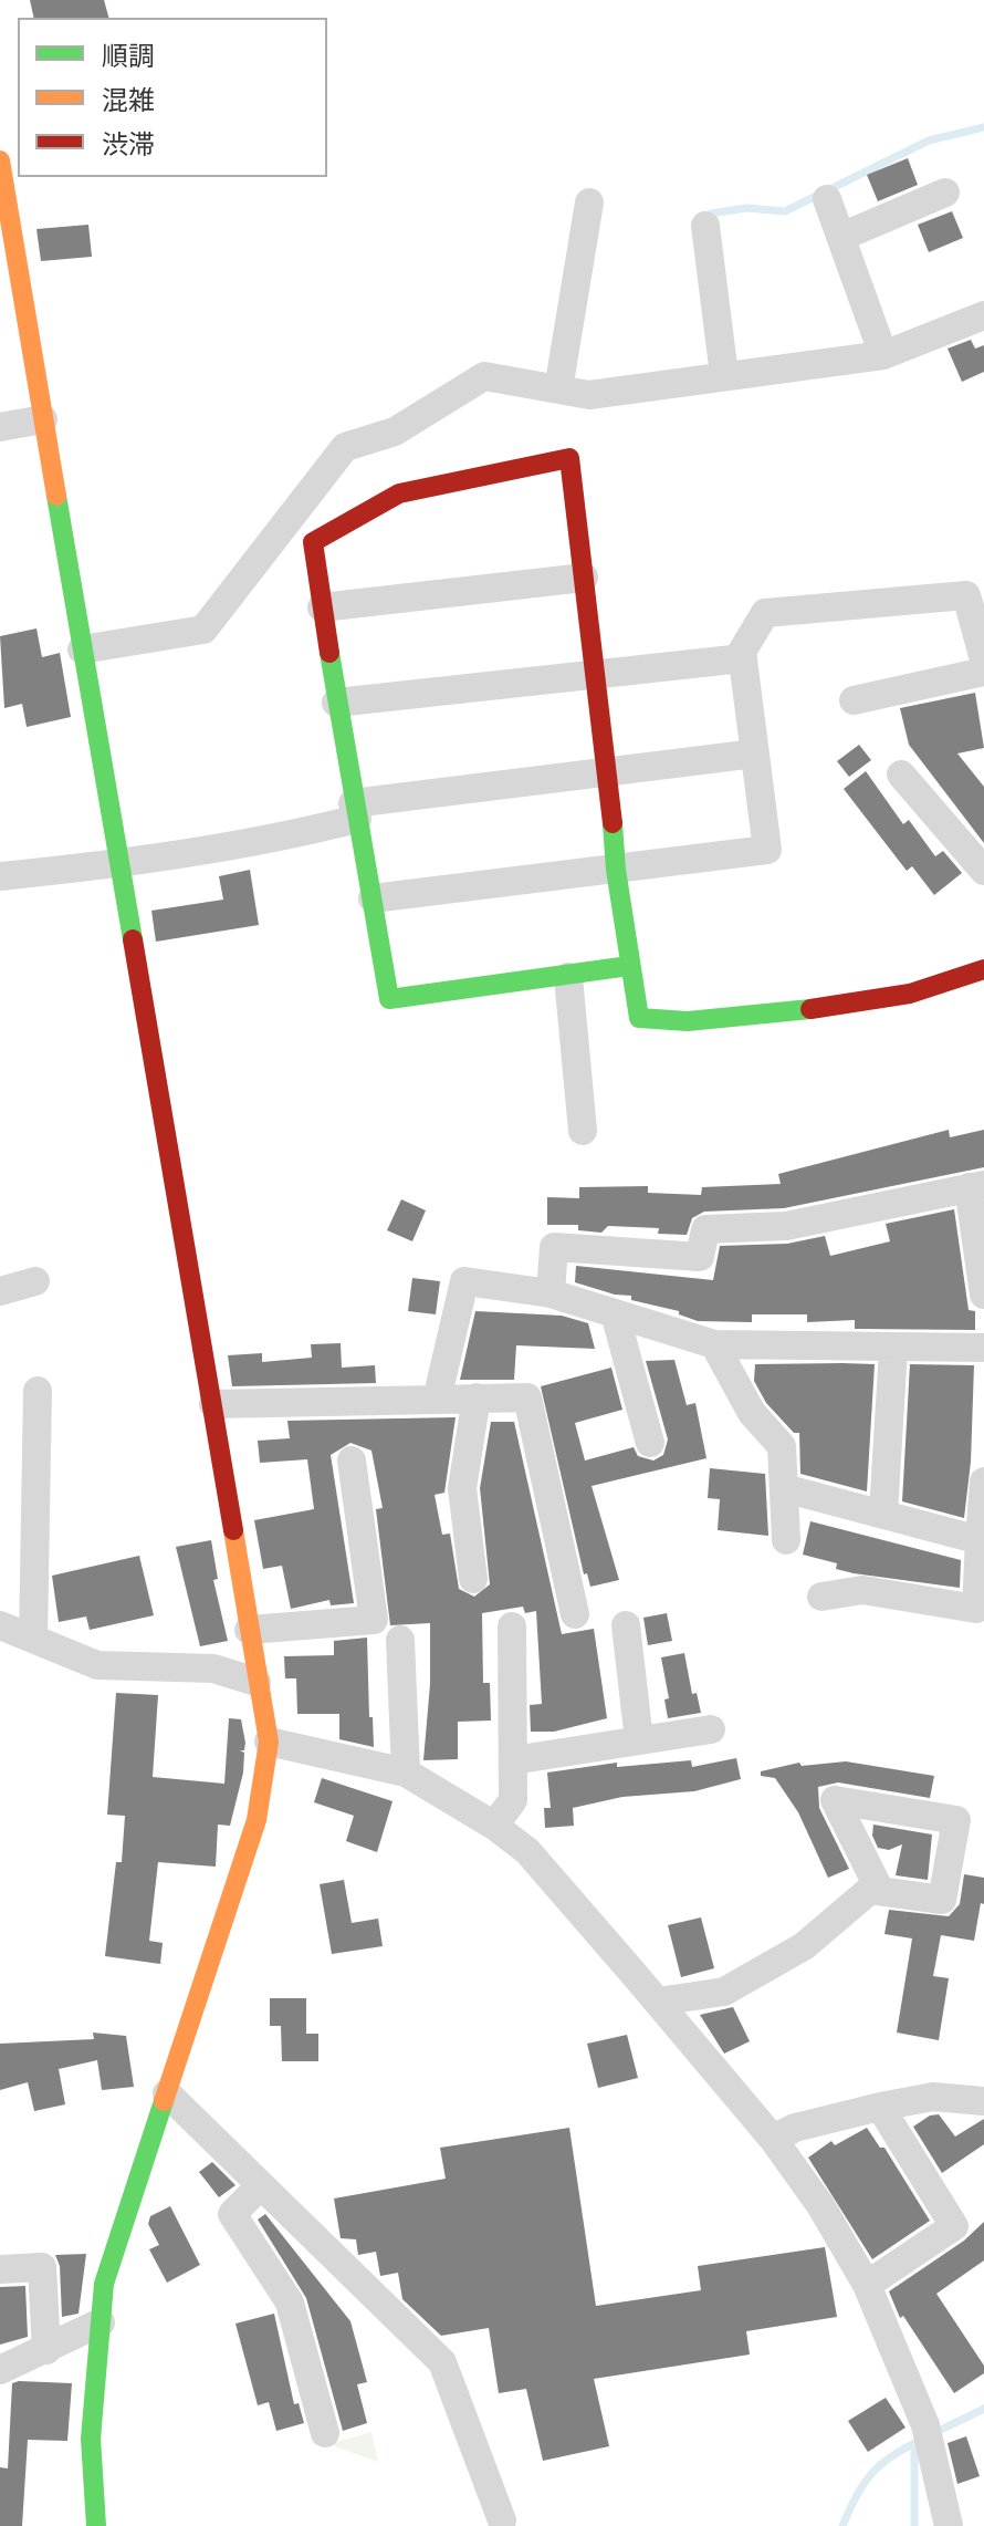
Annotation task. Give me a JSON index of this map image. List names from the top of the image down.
{
  "legend": ["順調", "混雑", "渋滞"]
}
